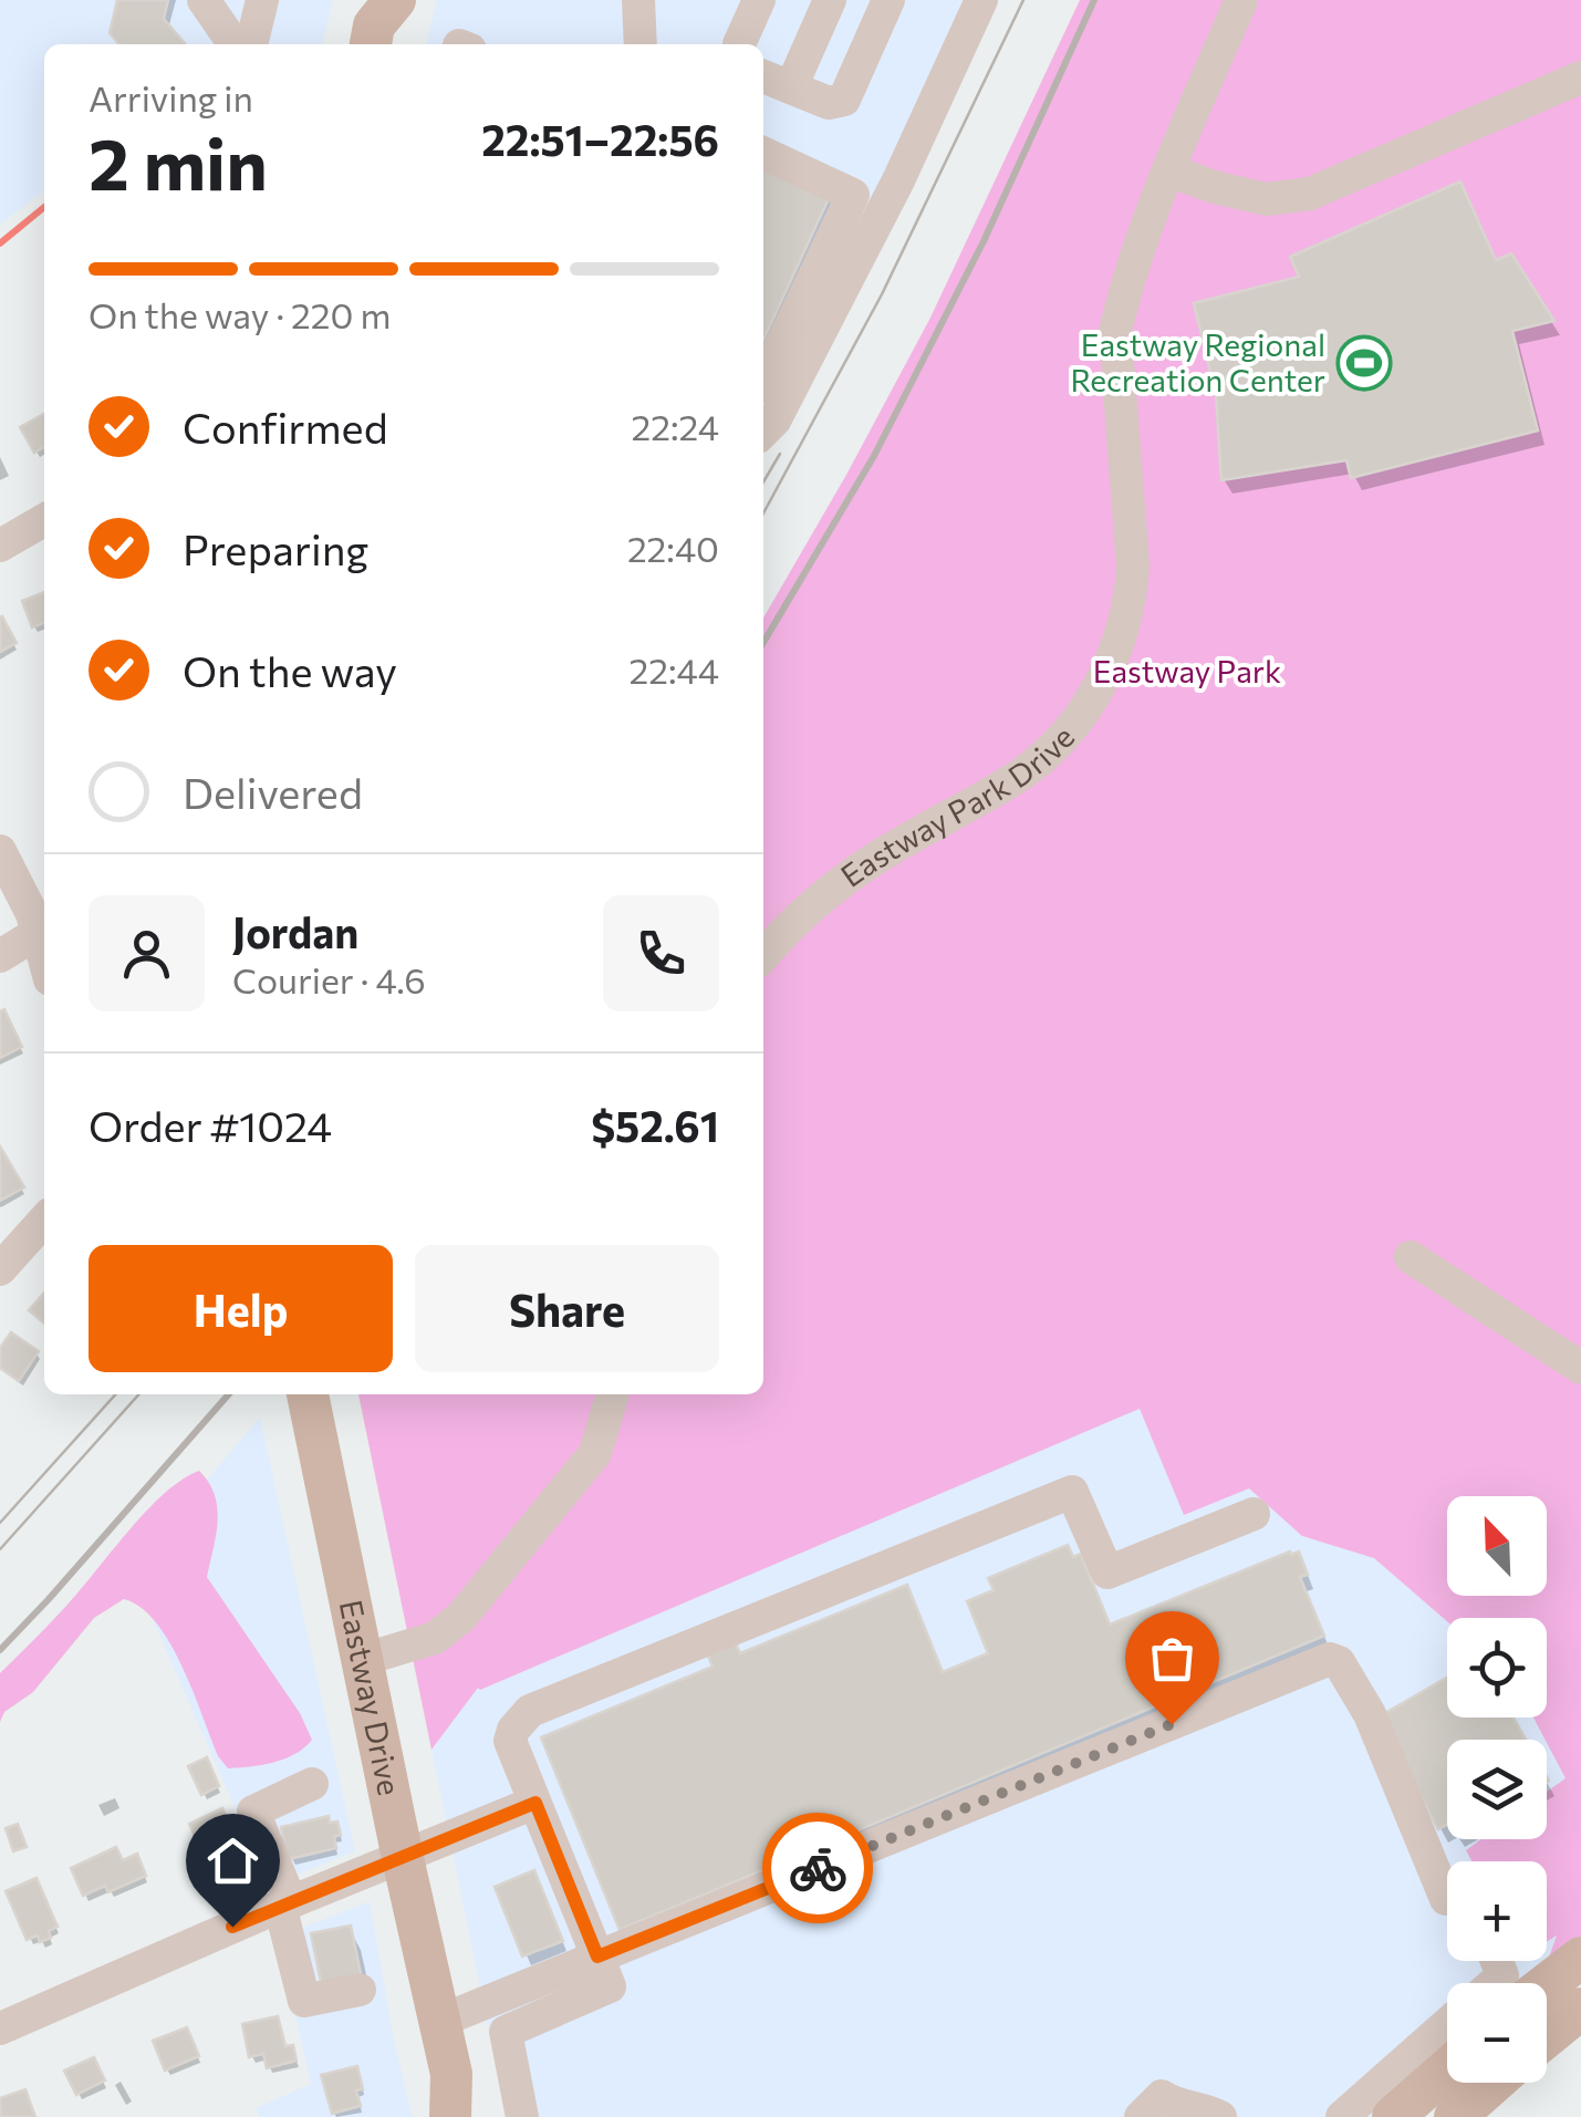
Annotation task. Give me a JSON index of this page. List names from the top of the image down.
{
  "streets": {
    "main road": ["Eastway Drive"],
    "street": ["Eastway Park Drive"]
  },
  "parks": ["Eastway Park"],
  "places": {
    "sports": ["Eastway Regional Recreation Center"]
  },
  "north": "top left",
  "page": {
    "heading": ["2 min", "Arriving in", "22:51–22:56"],
    "panel": [
      "Jordan",
      "Courier · 4.6",
      "Order #1024",
      "$52.61"
    ],
    "bar": "On the way · 220 m",
    "list": [
      ["Confirmed", "22:24"],
      ["Preparing", "22:40"],
      ["On the way", "22:44"],
      "Delivered"
    ],
    "buttons": ["Help", "Share"],
    "map_buttons": ["+", "−"]
  }
}
